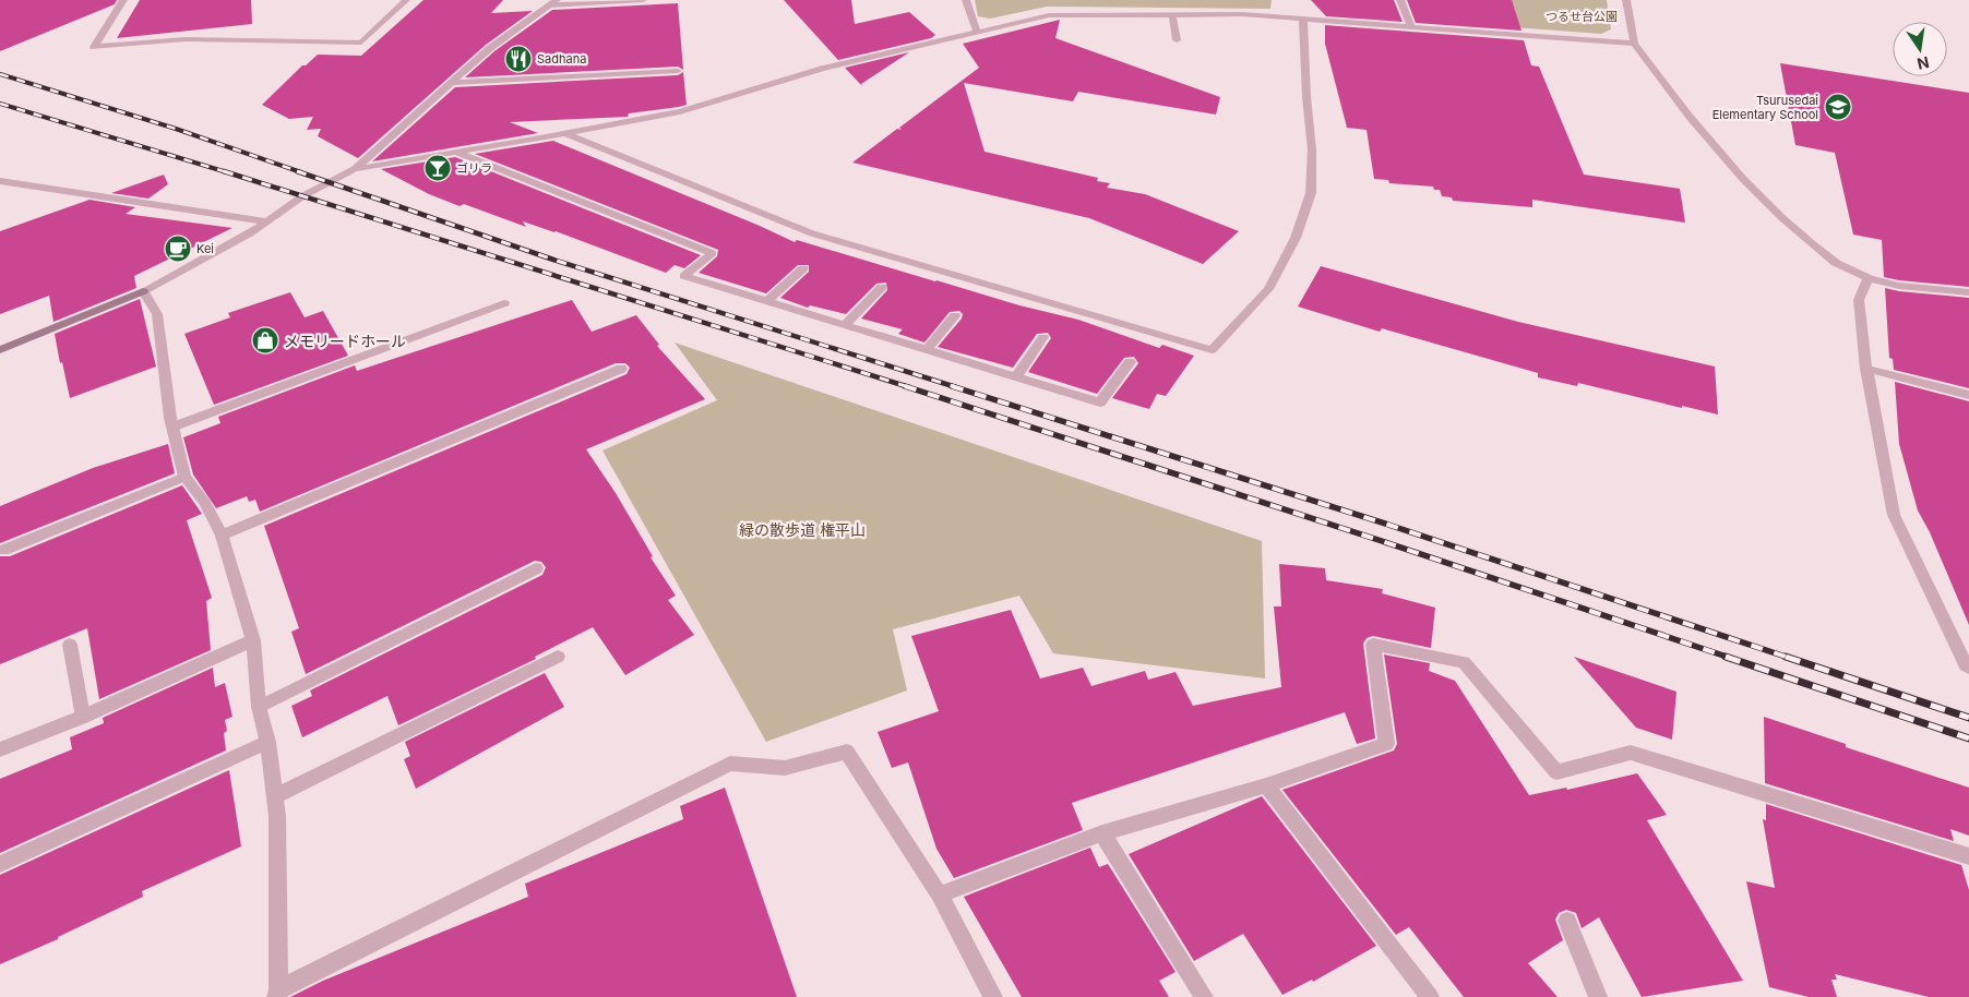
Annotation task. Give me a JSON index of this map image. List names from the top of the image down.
{
  "parks": ["つるせ台公園", "緑の散歩道 権平山"],
  "places": {
    "restaurant": ["Sadhana"],
    "school or university": ["Tsurusedai Elementary School"],
    "bar": ["ゴリラ"],
    "cafe": ["Kei"],
    "shop": ["メモリードホール"]
  },
  "north": "bottom"
}
